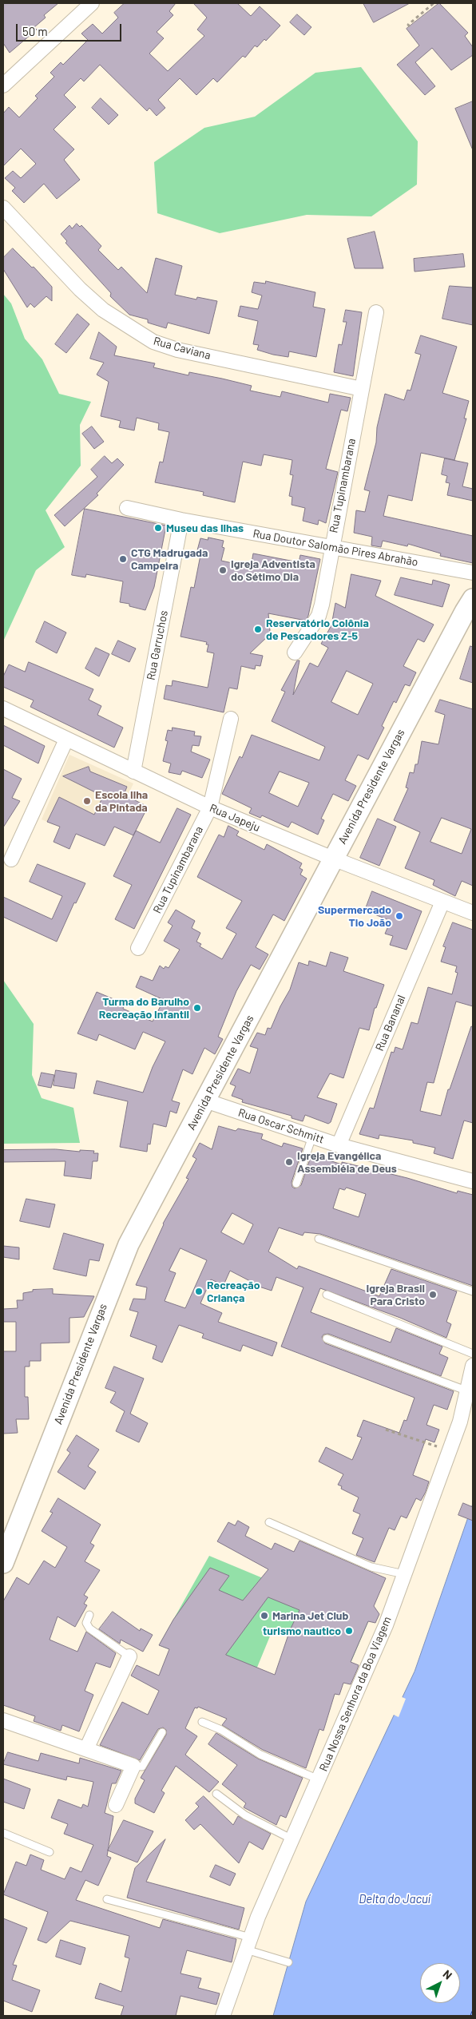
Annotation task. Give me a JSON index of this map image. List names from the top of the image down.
{
  "streets": {
    "street": [
      "Rua Caviana",
      "Rua Tupinambarana",
      "Rua Doutor Salomão Pires Abrahão",
      "Rua Garruchos",
      "Avenida Presidente Vargas",
      "Rua Japeju",
      "Rua Bananal",
      "Rua Oscar Schmitt",
      "Rua Nossa Senhora da Boa Viagem"
    ]
  },
  "crossings": [
    ["Rua Caviana", "Rua Tupinambarana"],
    ["Rua Tupinambarana", "Rua Doutor Salomão Pires Abrahão"],
    ["Rua Tupinambarana", "Rua Japeju"],
    ["Rua Doutor Salomão Pires Abrahão", "Rua Garruchos"],
    ["Rua Garruchos", "Rua Japeju"],
    ["Avenida Presidente Vargas", "Rua Japeju"],
    ["Avenida Presidente Vargas", "Rua Oscar Schmitt"],
    ["Rua Japeju", "Rua Bananal"],
    ["Rua Bananal", "Rua Oscar Schmitt"]
  ],
  "water": ["Delta do Jacuí"],
  "places": [
    "Museu das Ilhas",
    "CTG Madrugada Campeira",
    "Igreja Adventista do Sétimo Dia",
    "Reservatório Colônia de Pescadores Z-5",
    "Escola Ilha da Pintada",
    "Supermercado Tio João",
    "Turma do Barulho Recreação Infantil",
    "Igreja Evangélica Assembléia de Deus",
    "Recreação Criança",
    "Igreja Brasil Para Cristo",
    "Marina Jet Club",
    "turismo nautico"
  ],
  "scale_bar": "50 m",
  "north": "top right"
}
